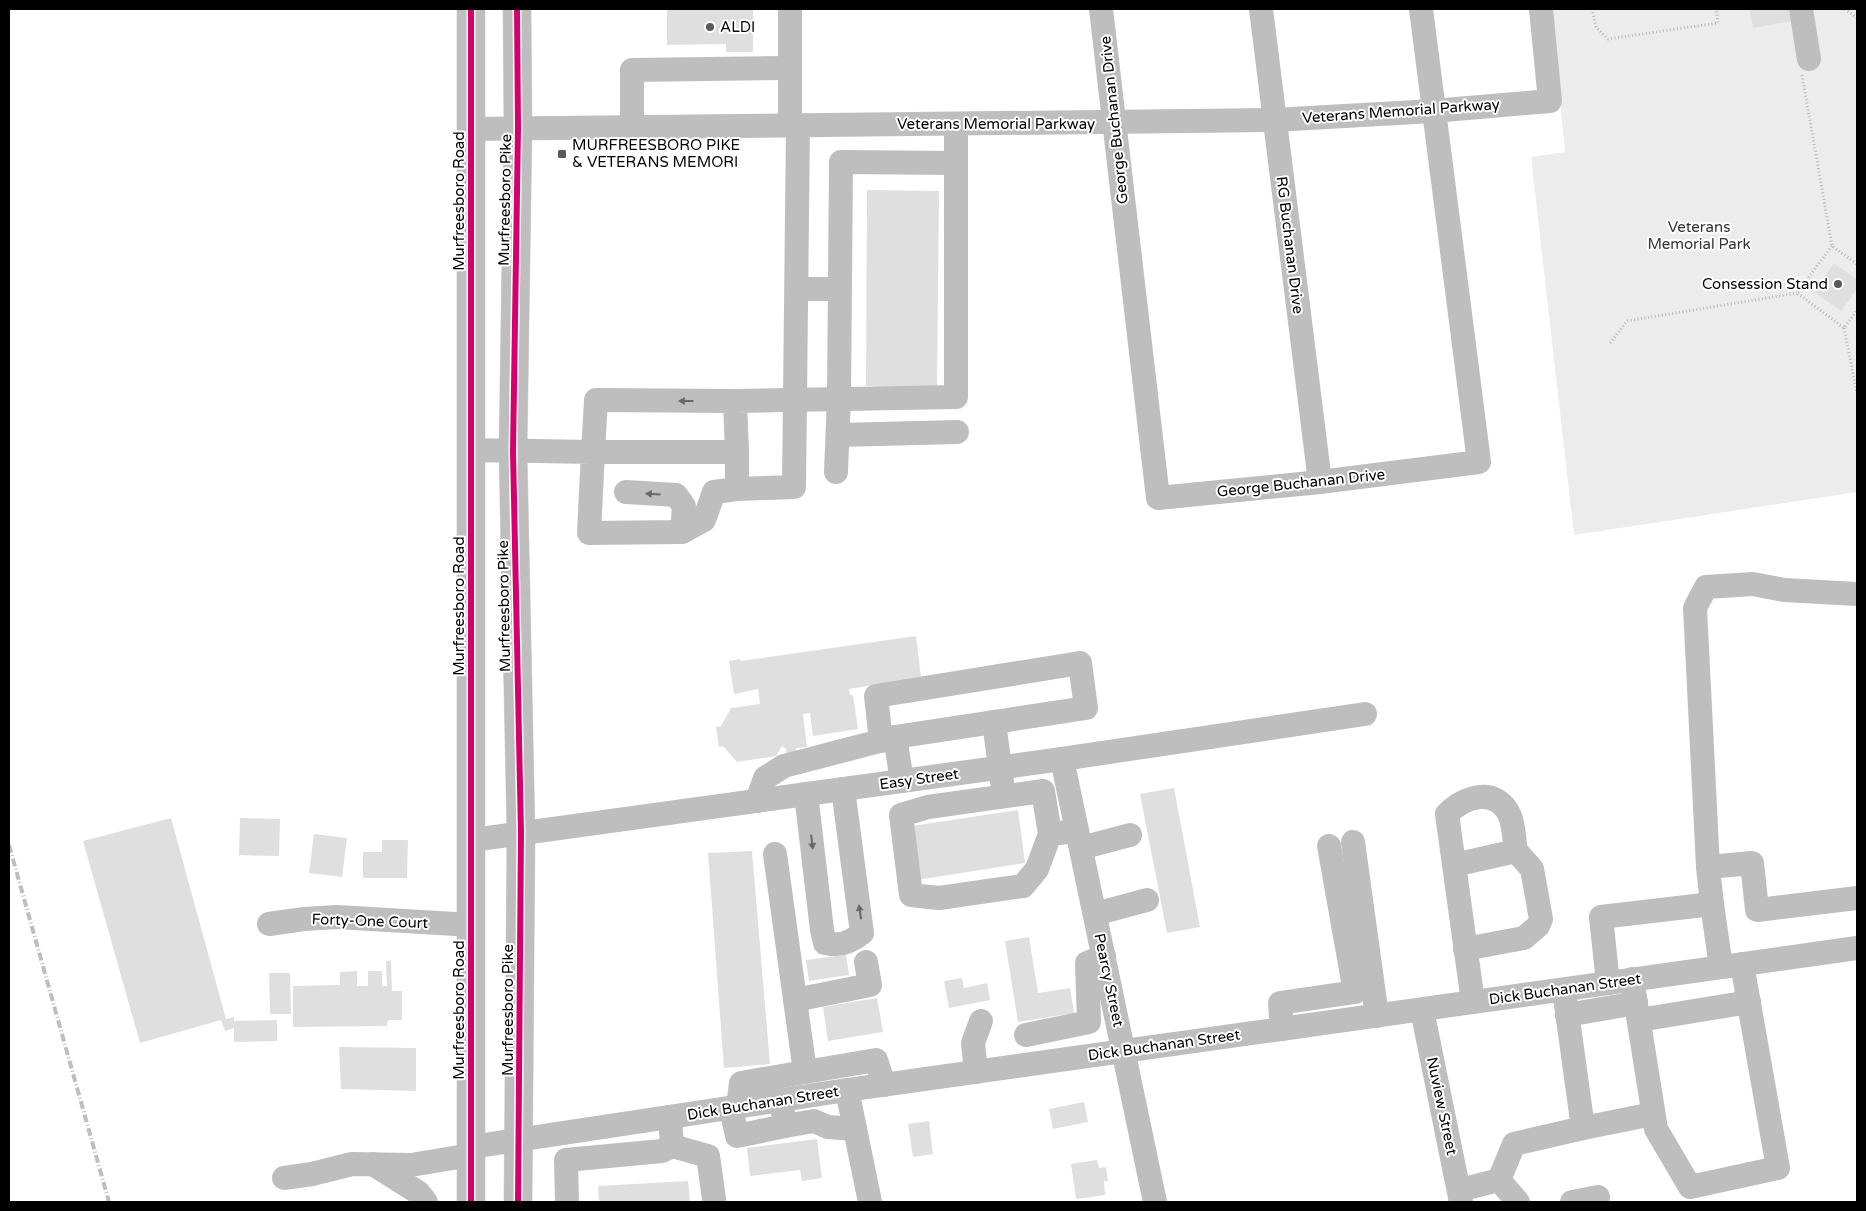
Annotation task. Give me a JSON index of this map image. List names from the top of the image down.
{
  "streets": {
    "main road": ["Murfreesboro Pike", "Murfreesboro Road"],
    "street": [
      "Veterans Memorial Parkway",
      "George Buchanan Drive",
      "RG Buchanan Drive",
      "Easy Street",
      "Forty-One Court",
      "Pearcy Street",
      "Dick Buchanan Street",
      "Nuview Street"
    ]
  },
  "crossings": [
    ["Veterans Memorial Parkway", "George Buchanan Drive"],
    ["Veterans Memorial Parkway", "Murfreesboro Pike"],
    ["Veterans Memorial Parkway", "Murfreesboro Road"],
    ["Veterans Memorial Parkway", "RG Buchanan Drive"],
    ["George Buchanan Drive", "RG Buchanan Drive"],
    ["Murfreesboro Pike", "Easy Street"],
    ["Murfreesboro Pike", "Dick Buchanan Street"],
    ["Murfreesboro Road", "Easy Street"],
    ["Murfreesboro Road", "Forty-One Court"],
    ["Murfreesboro Road", "Dick Buchanan Street"],
    ["Easy Street", "Pearcy Street"],
    ["Pearcy Street", "Dick Buchanan Street"],
    ["Dick Buchanan Street", "Nuview Street"]
  ],
  "parks": ["Veterans Memorial Park"],
  "places": {
    "other": ["ALDI", "Consession Stand"],
    "transit": ["MURFREESBORO PIKE & VETERANS MEMORI"]
  }
}
